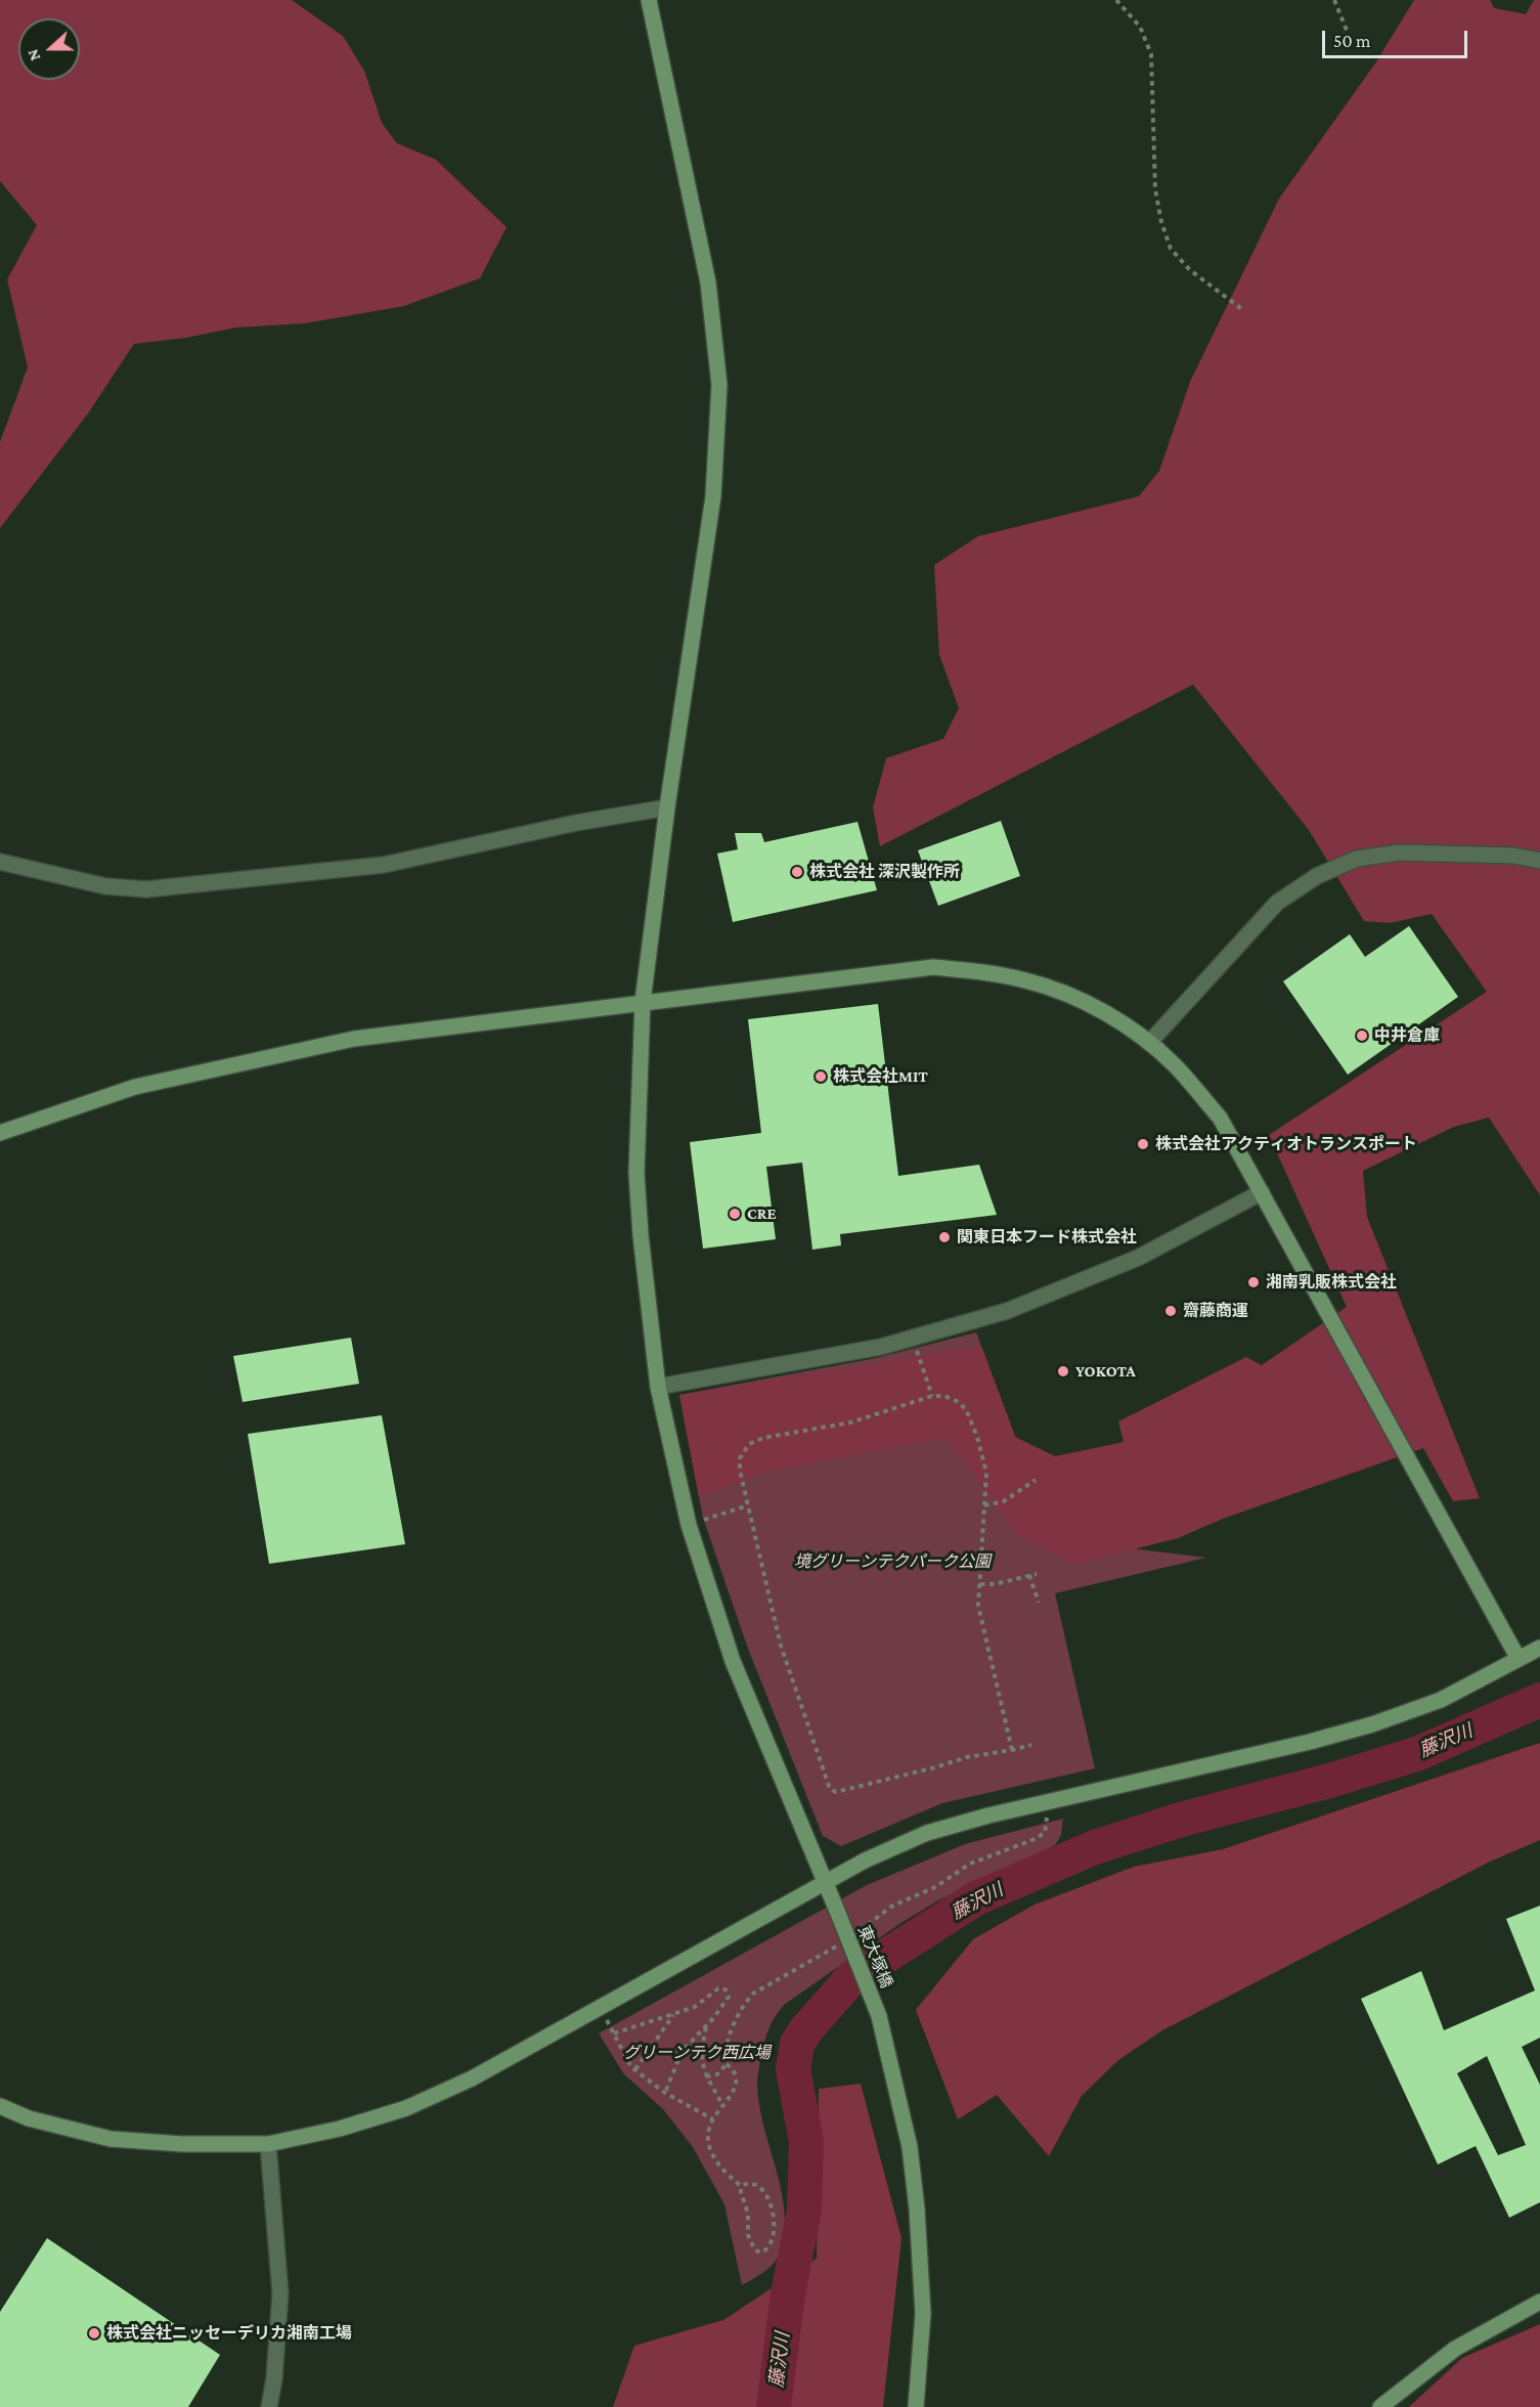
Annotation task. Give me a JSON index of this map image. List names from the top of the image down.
{
  "streets": {
    "street": ["東大塚橋"]
  },
  "water": ["藤沢川"],
  "parks": ["境グリーンテクパーク公園", "グリーンテク西広場"],
  "places": [
    "株式会社 深沢製作所",
    "中井倉庫",
    "株式会社MIT",
    "株式会社アクティオトランスポート",
    "CRE",
    "関東日本フード株式会社",
    "湘南乳販株式会社",
    "齋藤商運",
    "YOKOTA",
    "株式会社ニッセーデリカ湘南工場"
  ],
  "scale_bar": "50 m",
  "north": "left"
}
